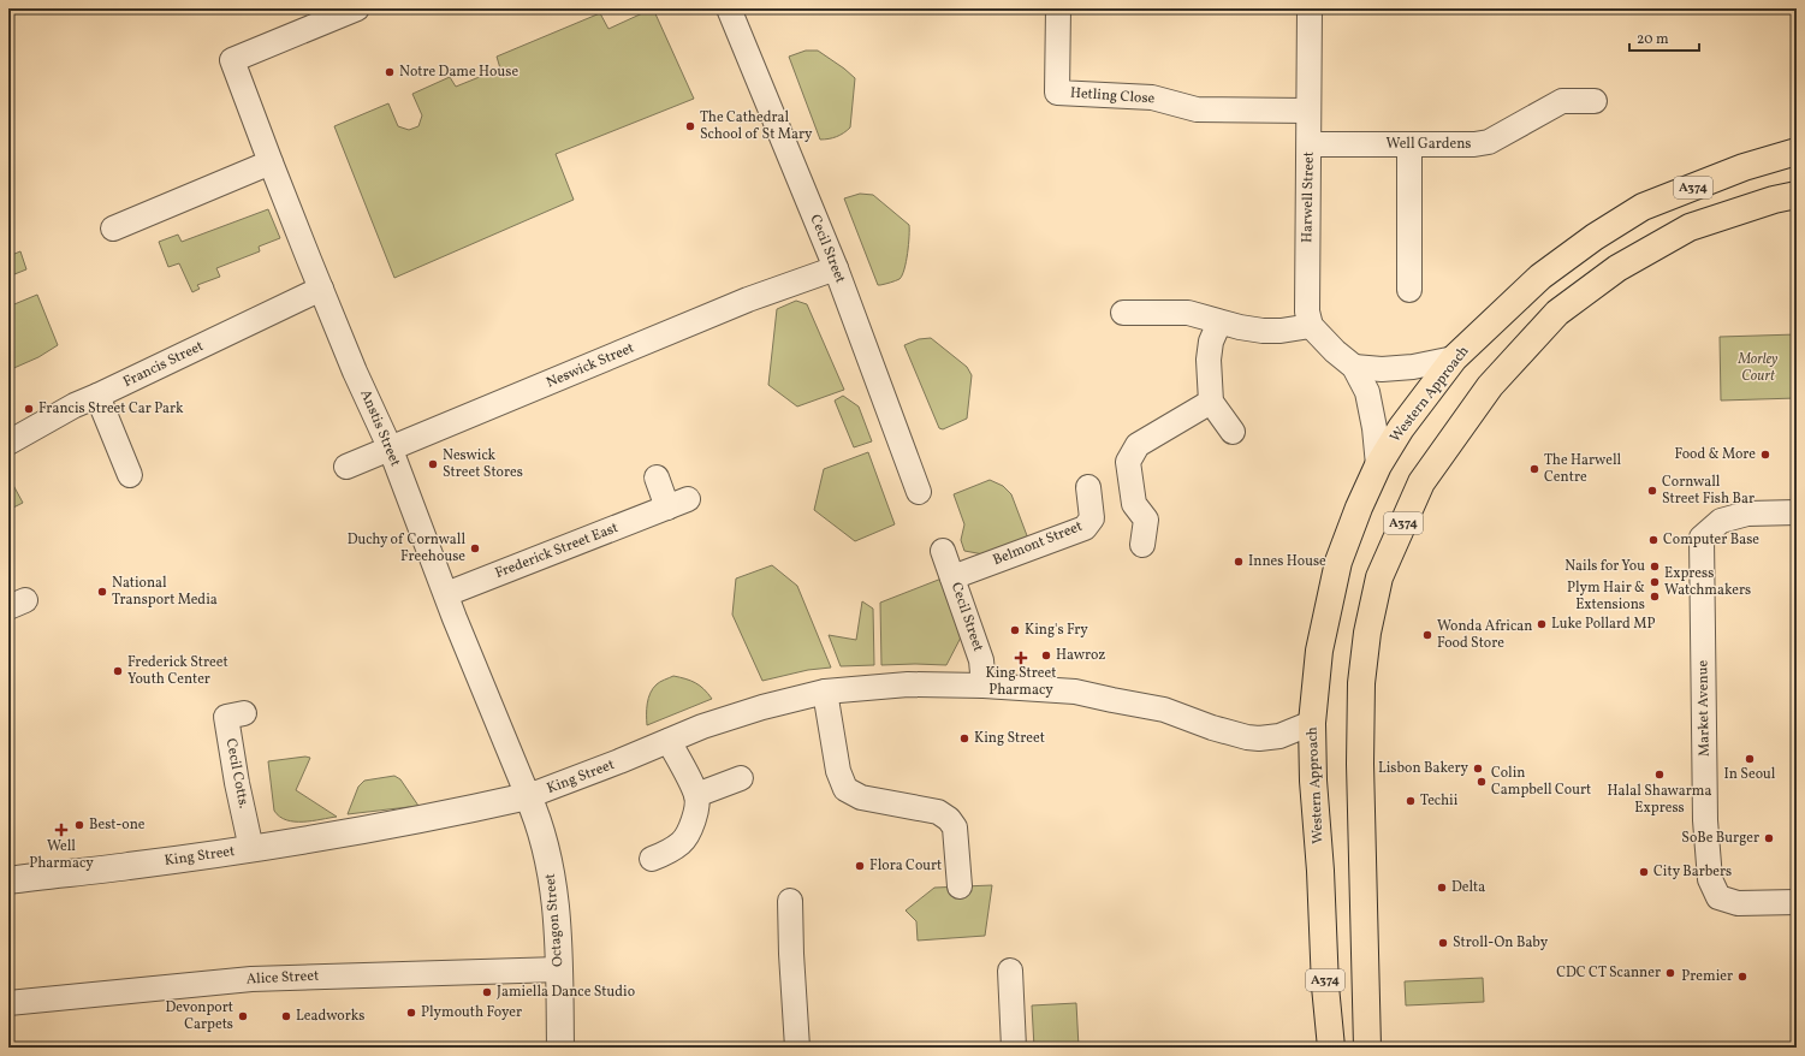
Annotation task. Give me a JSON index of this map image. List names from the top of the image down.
{
  "streets": {
    "main road": ["A374", "Western Approach"],
    "street": [
      "Hetling Close",
      "Well Gardens",
      "Harwell Street",
      "Cecil Street",
      "Francis Street",
      "Neswick Street",
      "Anstis Street",
      "Belmont Street",
      "Frederick Street East",
      "Market Avenue",
      "Cecil Cotts.",
      "King Street",
      "Octagon Street",
      "Alice Street"
    ]
  },
  "crossings": [
    ["Hetling Close", "Harwell Street"],
    ["Well Gardens", "Harwell Street"],
    ["Cecil Street", "Neswick Street"],
    ["Cecil Street", "Belmont Street"],
    ["Cecil Street", "King Street"],
    ["Francis Street", "Anstis Street"],
    ["Neswick Street", "Anstis Street"],
    ["Western Approach", "King Street"],
    ["Anstis Street", "Frederick Street East"],
    ["Anstis Street", "King Street"],
    ["Anstis Street", "Octagon Street"],
    ["Cecil Cotts.", "King Street"],
    ["King Street", "Octagon Street"],
    ["Octagon Street", "Alice Street"]
  ],
  "parks": ["Morley Court"],
  "places": {
    "other": [
      "Notre Dame House",
      "The Cathedral School of St Mary",
      "Francis Street Car Park",
      "Food & More",
      "Neswick Street Stores",
      "The Harwell Centre",
      "Cornwall Street Fish Bar",
      "Computer Base",
      "Duchy of Cornwall Freehouse",
      "Innes House",
      "Nails for You",
      "Express Watchmakers",
      "National Transport Media",
      "Plym Hair & Extensions",
      "Luke Pollard MP",
      "King's Fry",
      "Wonda African Food Store",
      "Hawroz",
      "Frederick Street Youth Center",
      "King Street",
      "In Seoul",
      "Lisbon Bakery",
      "Halal Shawarma Express",
      "Colin Campbell Court",
      "Techii",
      "Best-one",
      "SoBe Burger",
      "Flora Court",
      "City Barbers",
      "Delta",
      "Stroll-On Baby",
      "CDC CT Scanner",
      "Premier",
      "Jamiella Dance Studio",
      "Plymouth Foyer",
      "Devonport Carpets",
      "Leadworks"
    ],
    "health": ["King Street Pharmacy", "Well Pharmacy"]
  },
  "scale_bar": "20 m"
}
